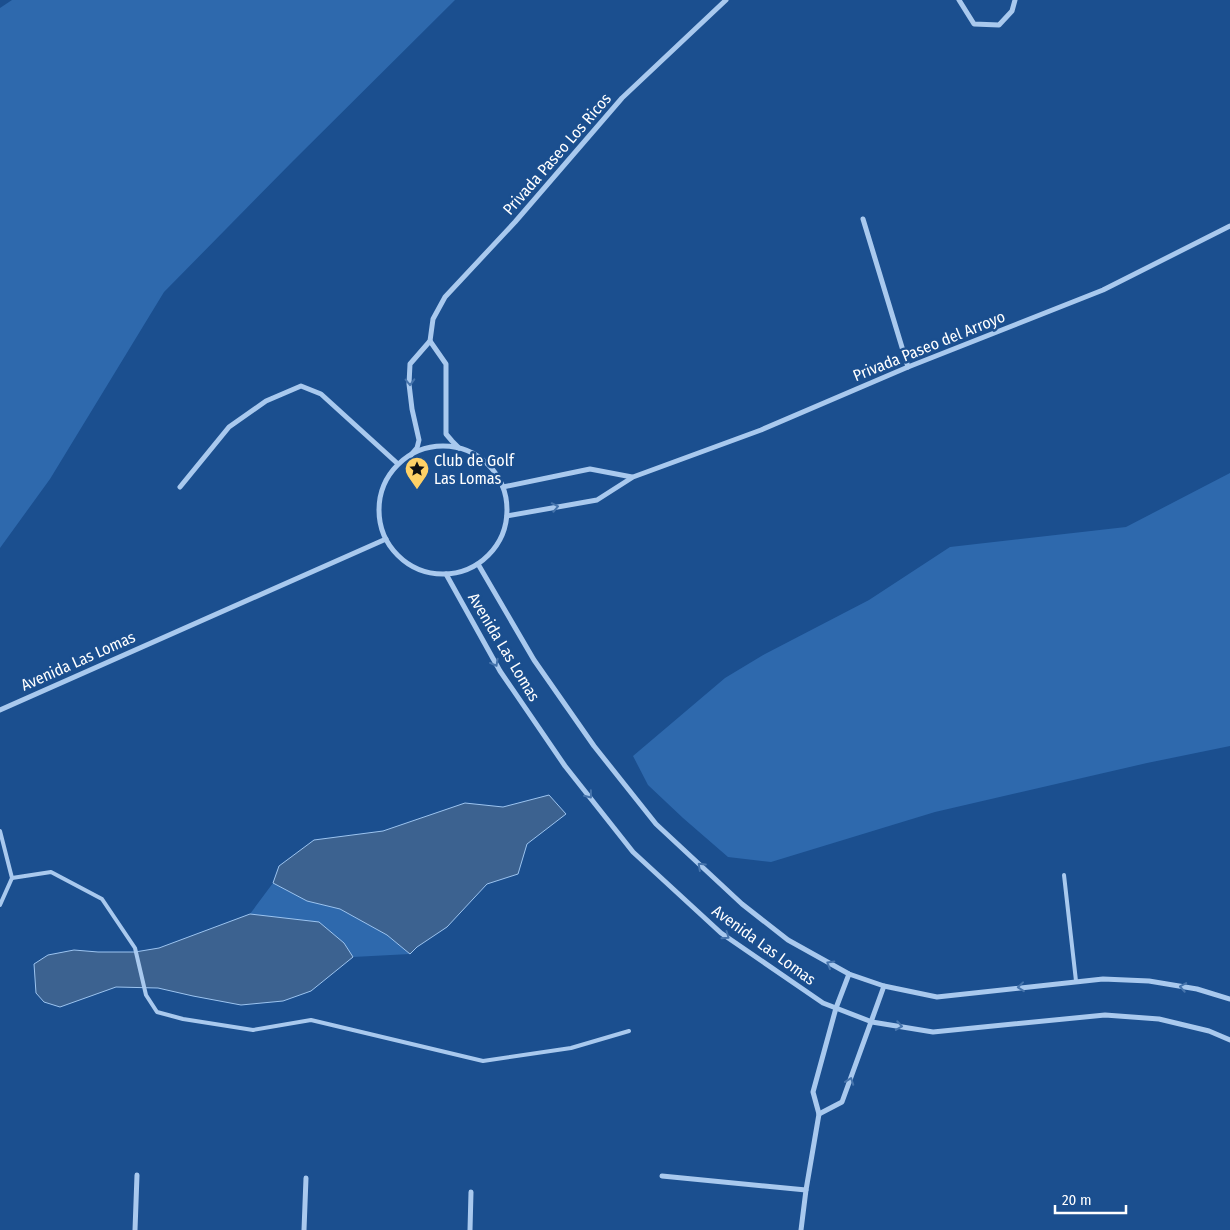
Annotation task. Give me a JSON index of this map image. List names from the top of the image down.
{
  "streets": {
    "street": ["Privada Paseo Los Ricos", "Privada Paseo del Arroyo", "Avenida Las Lomas"]
  },
  "crossings": [
    ["Privada Paseo del Arroyo", "Avenida Las Lomas"]
  ],
  "places": {
    "place": ["Club de Golf Las Lomas"]
  },
  "scale_bar": "20 m"
}
